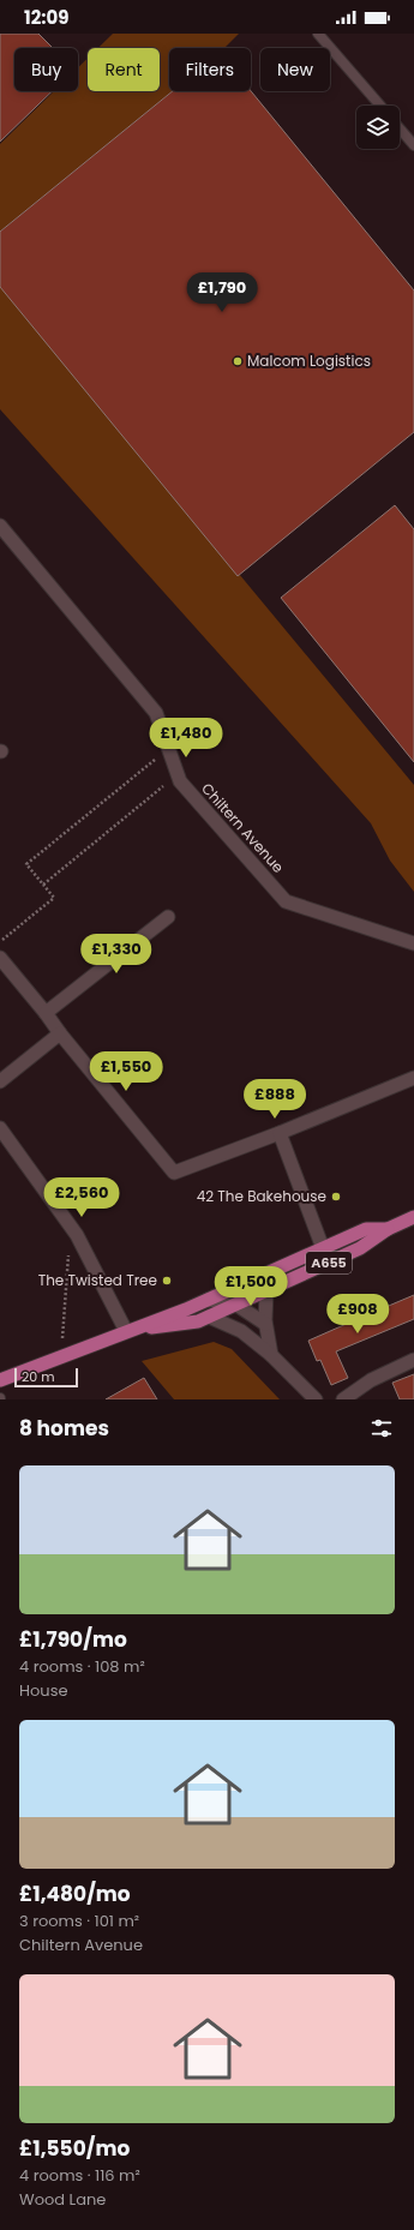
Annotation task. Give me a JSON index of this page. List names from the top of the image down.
{
  "streets": {
    "main road": ["A655"],
    "street": ["Chiltern Avenue"]
  },
  "places": ["Malcom Logistics", "42 The Bakehouse", "The Twisted Tree"],
  "scale_bar": "20 m",
  "page": {
    "status": "12:09",
    "chip": [
      "Buy",
      "Rent",
      "Filters",
      "New"
    ],
    "price": [
      "£1,790",
      "£1,480",
      "£1,330",
      "£1,550",
      "£888",
      "£2,560",
      "£1,500",
      "£908"
    ],
    "scale": "20 m",
    "heading": "8 homes",
    "list": [
      {
        "name": "£1,790/mo",
        "note": "4 rooms · 108 m² · House"
      },
      {
        "name": "£1,480/mo",
        "note": "3 rooms · 101 m² · Chiltern Avenue"
      },
      {
        "name": "£1,550/mo",
        "note": "4 rooms · 116 m² · Wood Lane"
      }
    ]
  }
}
